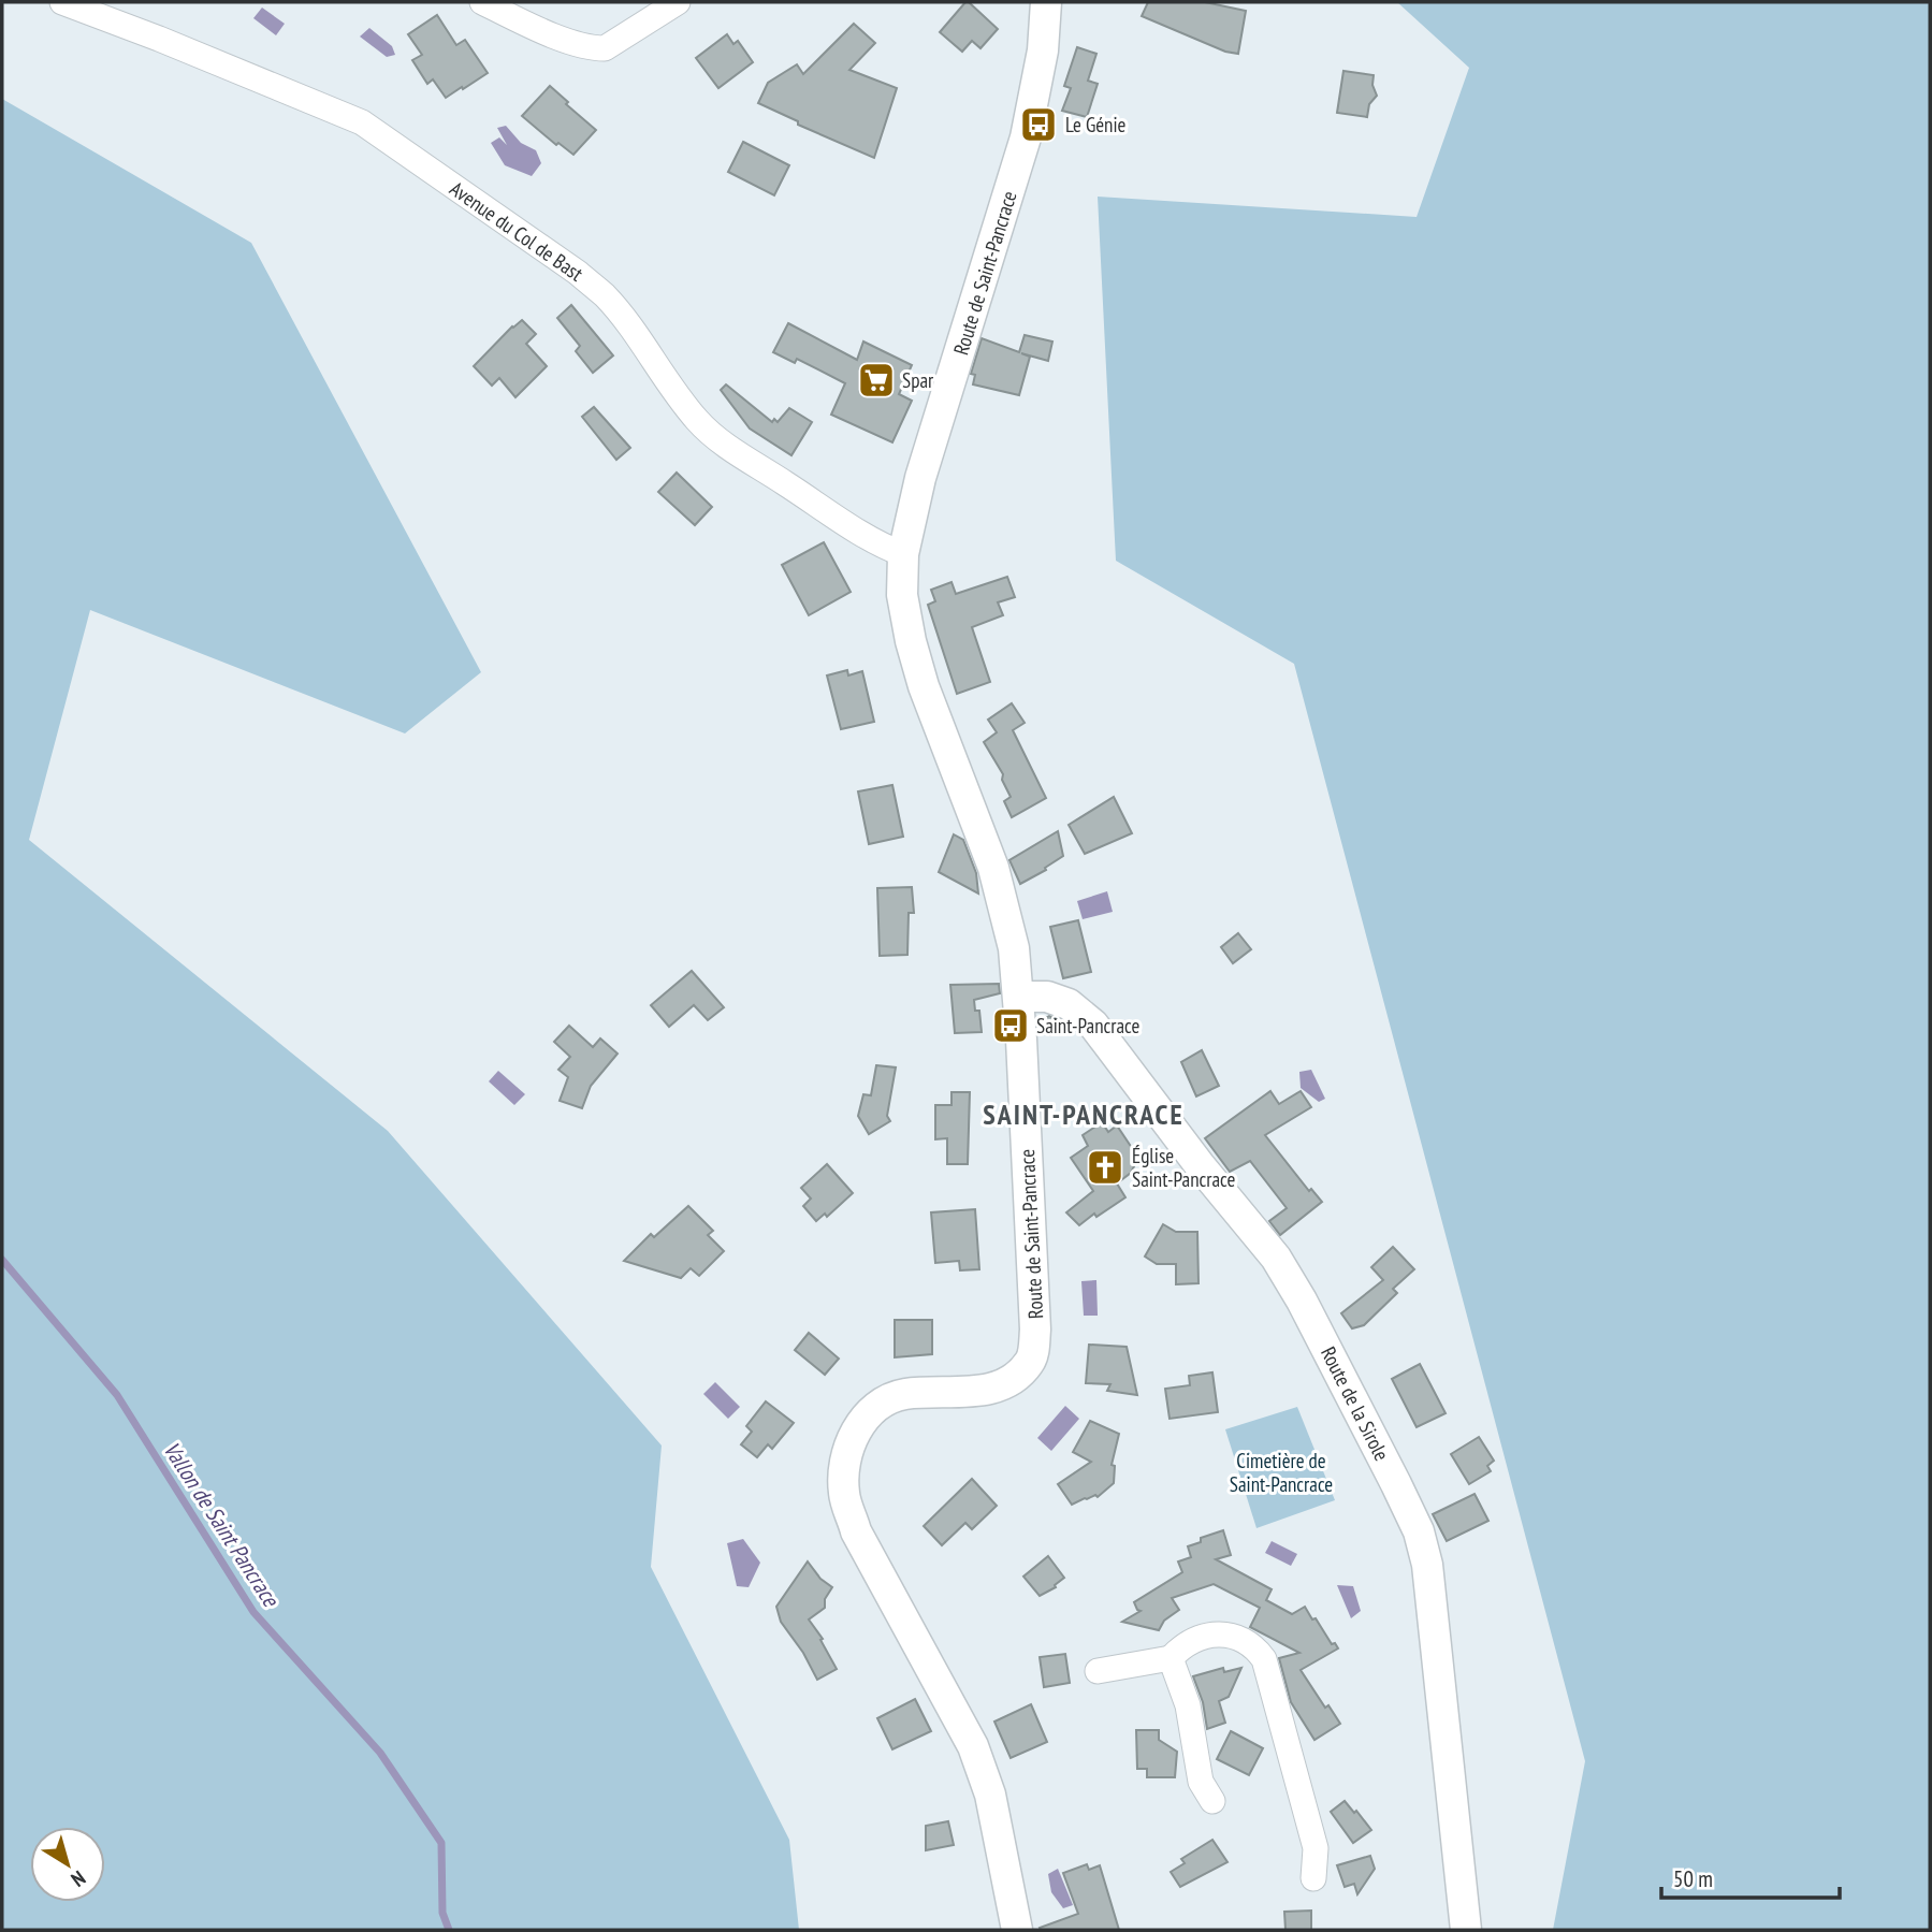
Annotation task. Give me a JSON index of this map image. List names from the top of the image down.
{
  "streets": {
    "street": ["Avenue du Col de Bast", "Route de Saint-Pancrace", "Route de la Sirole"]
  },
  "crossings": [
    ["Avenue du Col de Bast", "Route de Saint-Pancrace"],
    ["Route de Saint-Pancrace", "Route de la Sirole"]
  ],
  "districts": ["SAINT-PANCRACE"],
  "water": ["Vallon de Saint Pancrace"],
  "parks": ["Cimetière de Saint-Pancrace"],
  "places": {
    "bus stop": ["Le Génie", "Saint-Pancrace"],
    "supermarket": ["Spar"],
    "church": ["Église Saint-Pancrace"]
  },
  "scale_bar": "50 m",
  "north": "bottom right"
}
